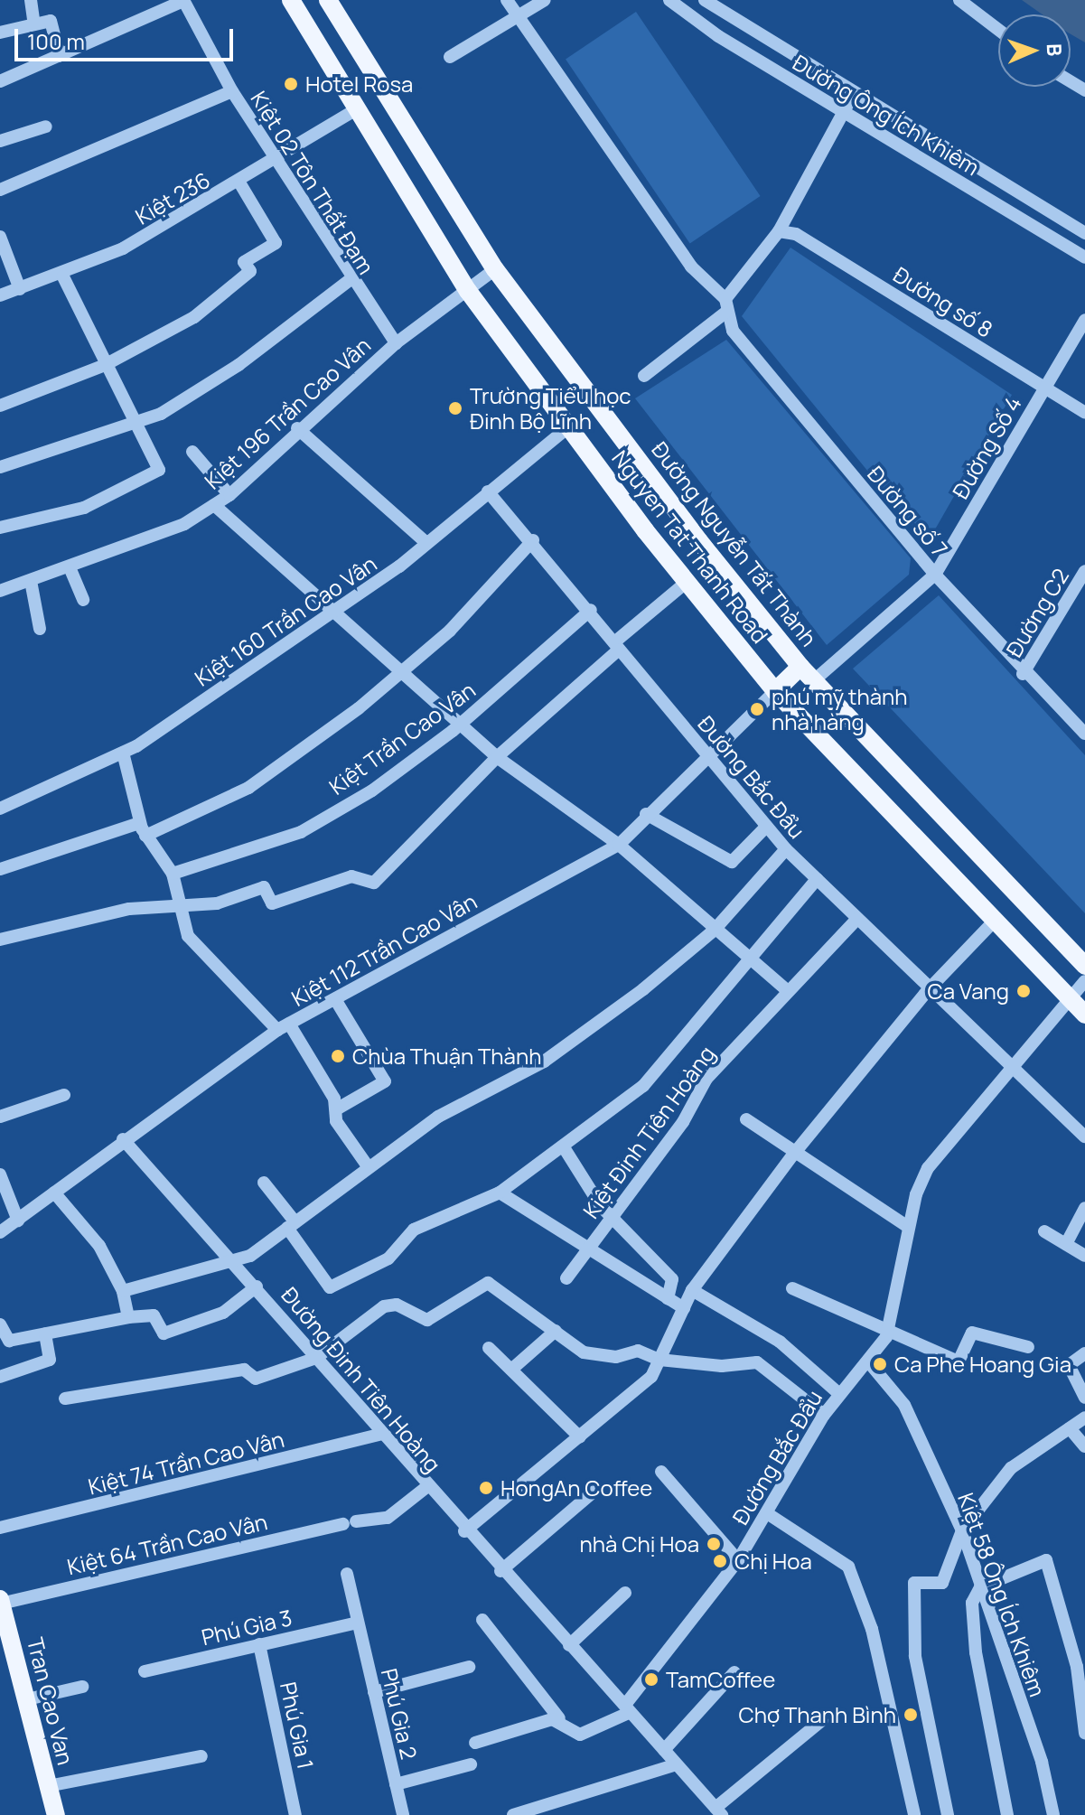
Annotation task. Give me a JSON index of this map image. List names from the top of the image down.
{
  "streets": {
    "main road": ["Đường Nguyễn Tất Thành", "Nguyen Tat Thanh Road", "Tran Cao Van"],
    "street": [
      "Đường Ông Ích Khiêm",
      "Kiệt 02 Tôn Thất Đạm",
      "Kiệt 236",
      "Đường số 8",
      "Kiệt 196 Trần Cao Vân",
      "Đường Số 4",
      "Đường số 7",
      "Đường C2",
      "Kiệt 160 Trần Cao Vân",
      "Kiệt Trần Cao Vân",
      "Đường Bắc Đẩu",
      "Kiệt 112 Trần Cao Vân",
      "Kiệt Đinh Tiên Hoàng",
      "Đường Đinh Tiên Hoàng",
      "Kiệt 74 Trần Cao Vân",
      "Kiệt 64 Trần Cao Vân",
      "Kiệt 58 Ông Ích Khiêm",
      "Phú Gia 3",
      "Phú Gia 2",
      "Phú Gia 1"
    ]
  },
  "crossings": [
    ["Kiệt 02 Tôn Thất Đạm", "Kiệt 236"],
    ["Kiệt 02 Tôn Thất Đạm", "Kiệt 196 Trần Cao Vân"],
    ["Kiệt 236", "Nguyen Tat Thanh Road"],
    ["Đường số 8", "Đường Số 4"],
    ["Kiệt 196 Trần Cao Vân", "Đường Nguyễn Tất Thành"],
    ["Kiệt 196 Trần Cao Vân", "Nguyen Tat Thanh Road"],
    ["Đường Số 4", "Đường số 7"],
    ["Đường Số 4", "Đường Nguyễn Tất Thành"],
    ["Đường số 7", "Đường C2"],
    ["Nguyen Tat Thanh Road", "Kiệt 160 Trần Cao Vân"],
    ["Nguyen Tat Thanh Road", "Đường Bắc Đẩu"],
    ["Nguyen Tat Thanh Road", "Kiệt 112 Trần Cao Vân"],
    ["Kiệt 160 Trần Cao Vân", "Đường Bắc Đẩu"],
    ["Kiệt Trần Cao Vân", "Đường Bắc Đẩu"],
    ["Đường Bắc Đẩu", "Kiệt 112 Trần Cao Vân"],
    ["Đường Bắc Đẩu", "Kiệt Đinh Tiên Hoàng"],
    ["Đường Bắc Đẩu", "Đường Đinh Tiên Hoàng"],
    ["Đường Bắc Đẩu", "Kiệt 58 Ông Ích Khiêm"],
    ["Kiệt 112 Trần Cao Vân", "Đường Đinh Tiên Hoàng"],
    ["Đường Đinh Tiên Hoàng", "Kiệt 74 Trần Cao Vân"],
    ["Đường Đinh Tiên Hoàng", "Kiệt 64 Trần Cao Vân"],
    ["Kiệt 64 Trần Cao Vân", "Tran Cao Van"],
    ["Phú Gia 3", "Phú Gia 2"],
    ["Phú Gia 3", "Phú Gia 1"]
  ],
  "places": [
    "Hotel Rosa",
    "Trường Tiểu học Đinh Bộ Lĩnh",
    "phú mỹ thành nhà hàng",
    "Ca Vang",
    "Chùa Thuận Thành",
    "Ca Phe Hoang Gia",
    "HongAn Coffee",
    "nhà Chị Hoa",
    "Chị Hoa",
    "TamCoffee",
    "Chợ Thanh Bình"
  ],
  "scale_bar": "100 m",
  "north": "right"
}
